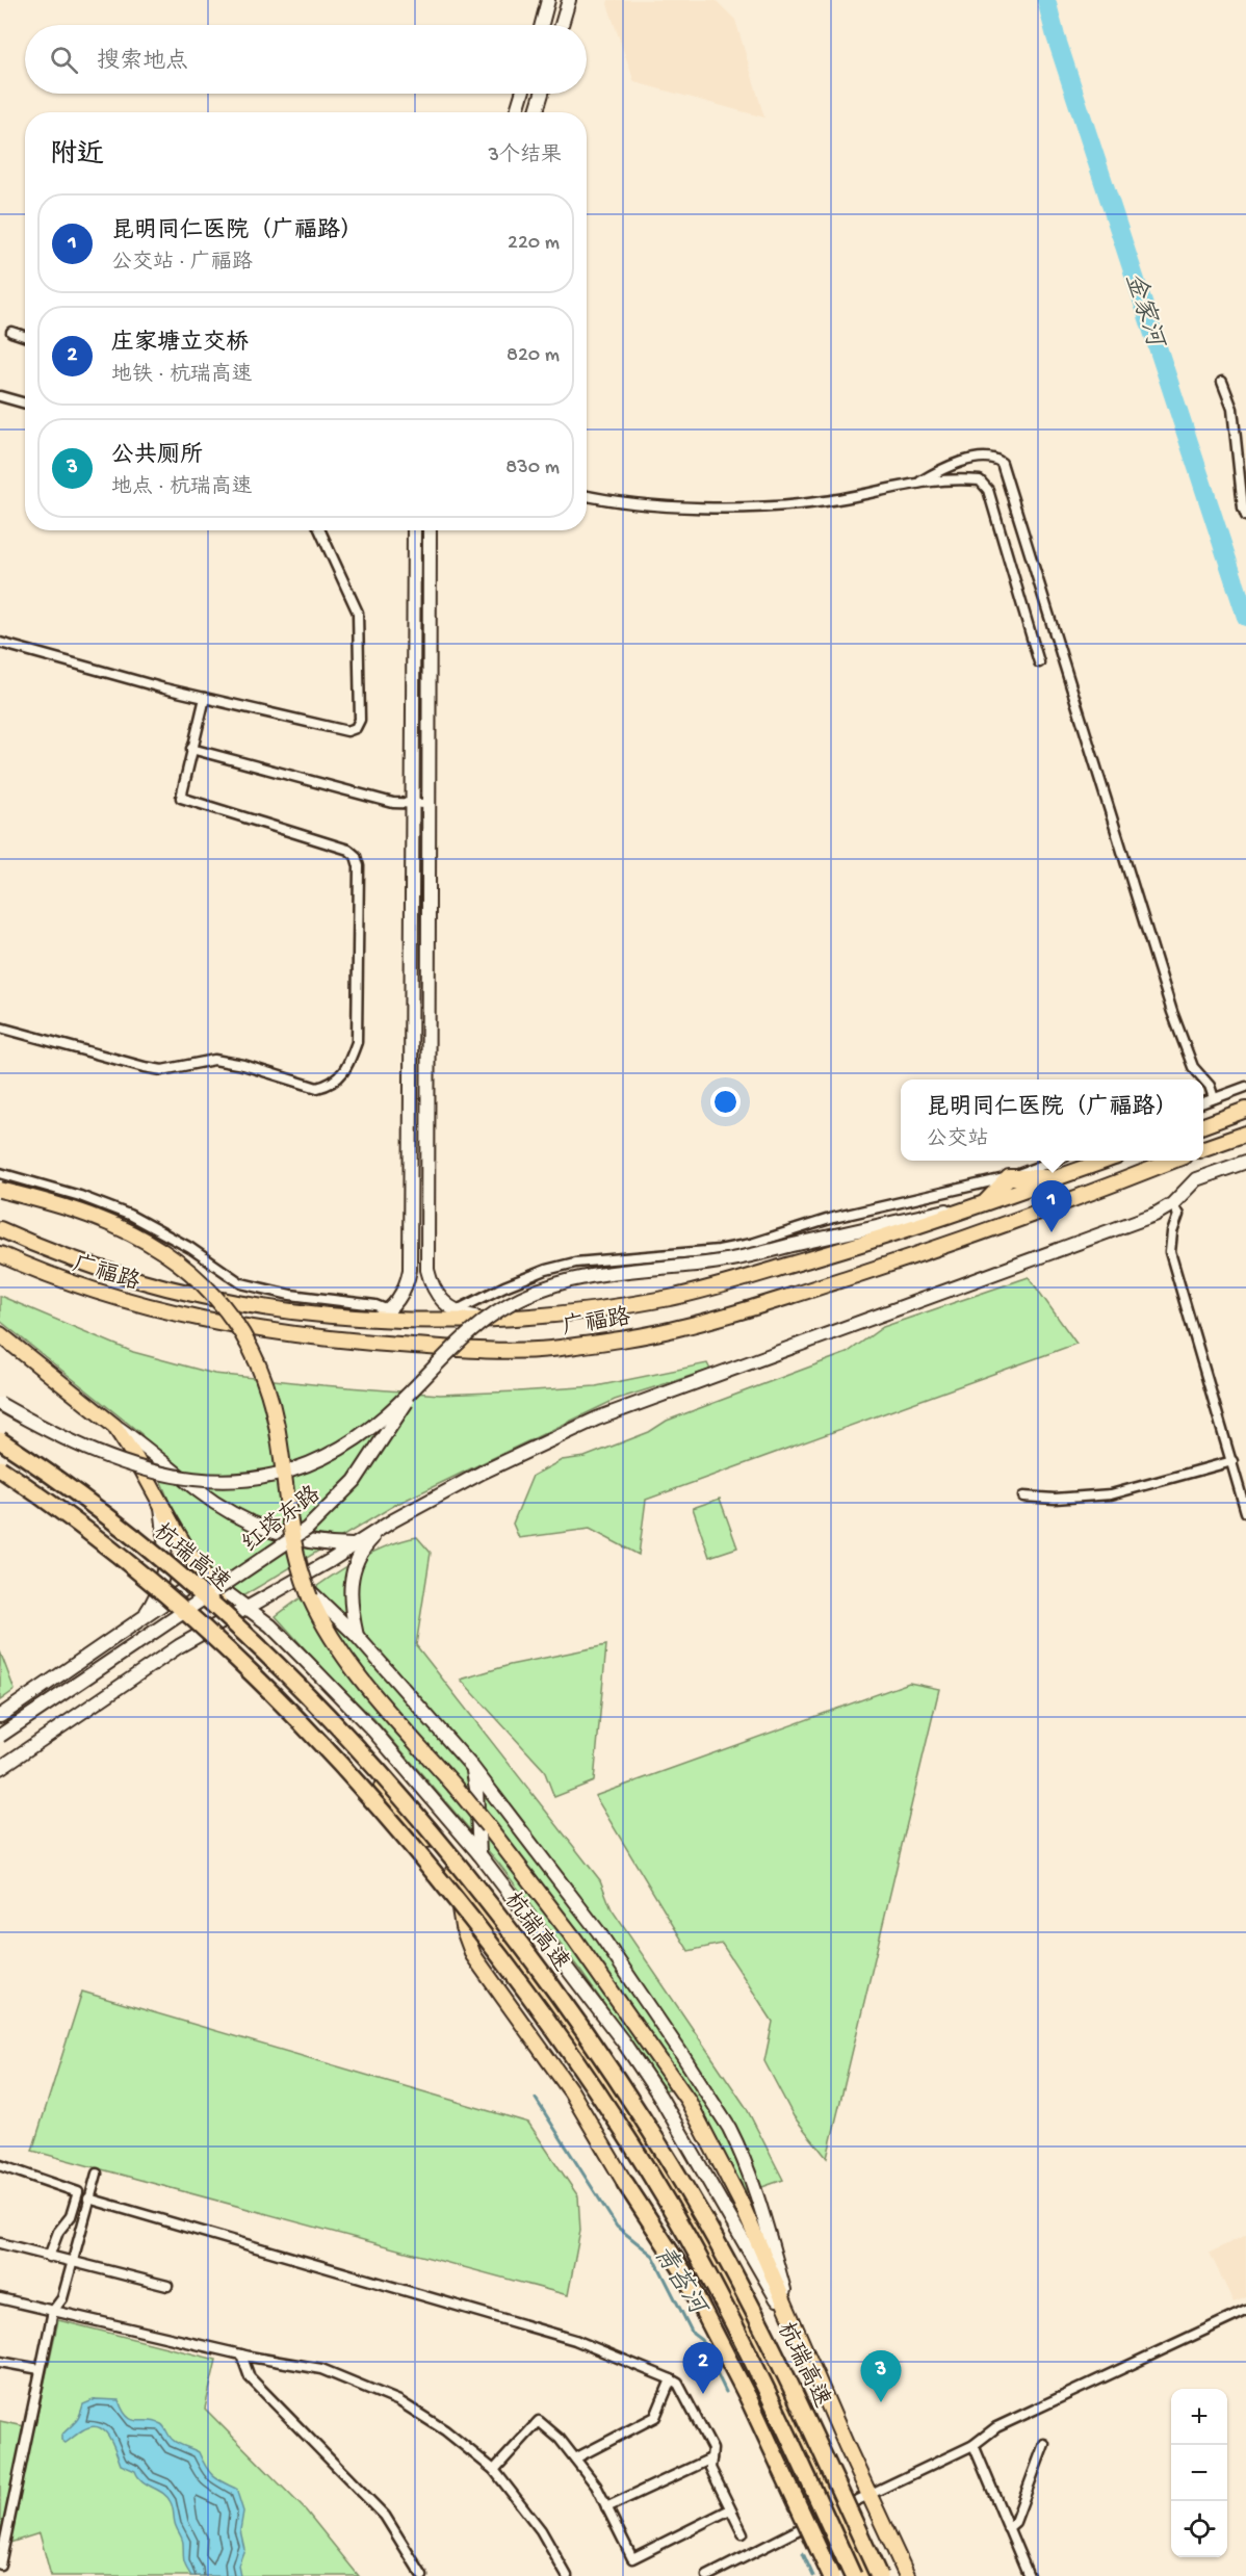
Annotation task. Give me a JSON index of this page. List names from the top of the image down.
{
  "streets": {
    "highway": ["杭瑞高速"],
    "main road": ["广福路", "红塔东路"]
  },
  "water": ["金家河", "青苔河"],
  "page": {
    "search": "搜索地点",
    "heading": ["附近", "3个结果"],
    "list": [
      {
        "mark": "1",
        "name": "昆明同仁医院（广福路）",
        "note": "公交站 · 广福路",
        "value": "220 m"
      },
      {
        "mark": "2",
        "name": "庄家塘立交桥",
        "note": "地铁 · 杭瑞高速",
        "value": "820 m"
      },
      {
        "mark": "3",
        "name": "公共厕所",
        "note": "地点 · 杭瑞高速",
        "value": "830 m"
      }
    ],
    "popup": ["昆明同仁医院（广福路）", "公交站"],
    "pins": ["1", "2", "3"],
    "map_buttons": ["+", "−"]
  }
}
